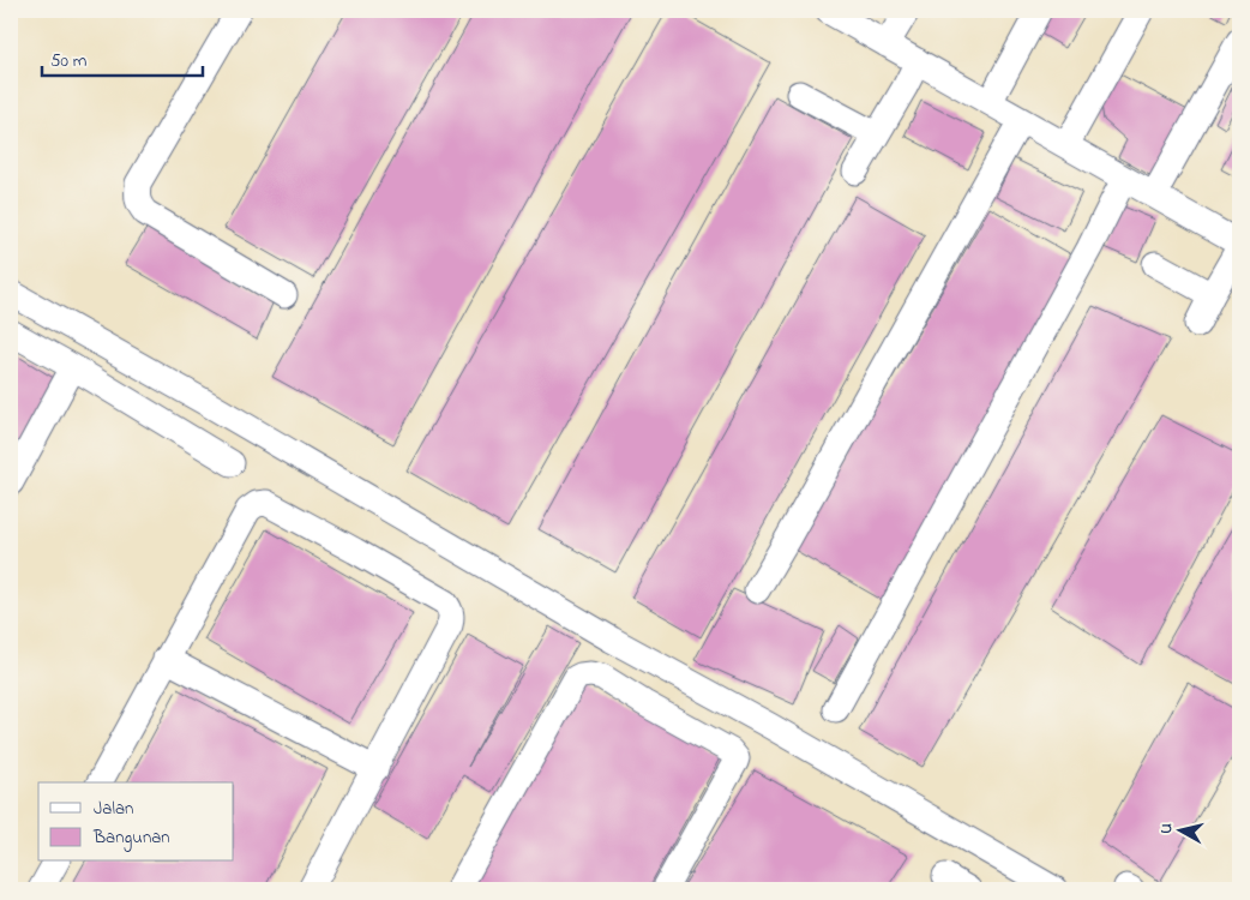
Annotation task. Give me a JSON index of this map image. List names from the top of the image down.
{
  "legend": ["Jalan", "Bangunan"],
  "scale_bar": "50 m",
  "north": "left"
}
